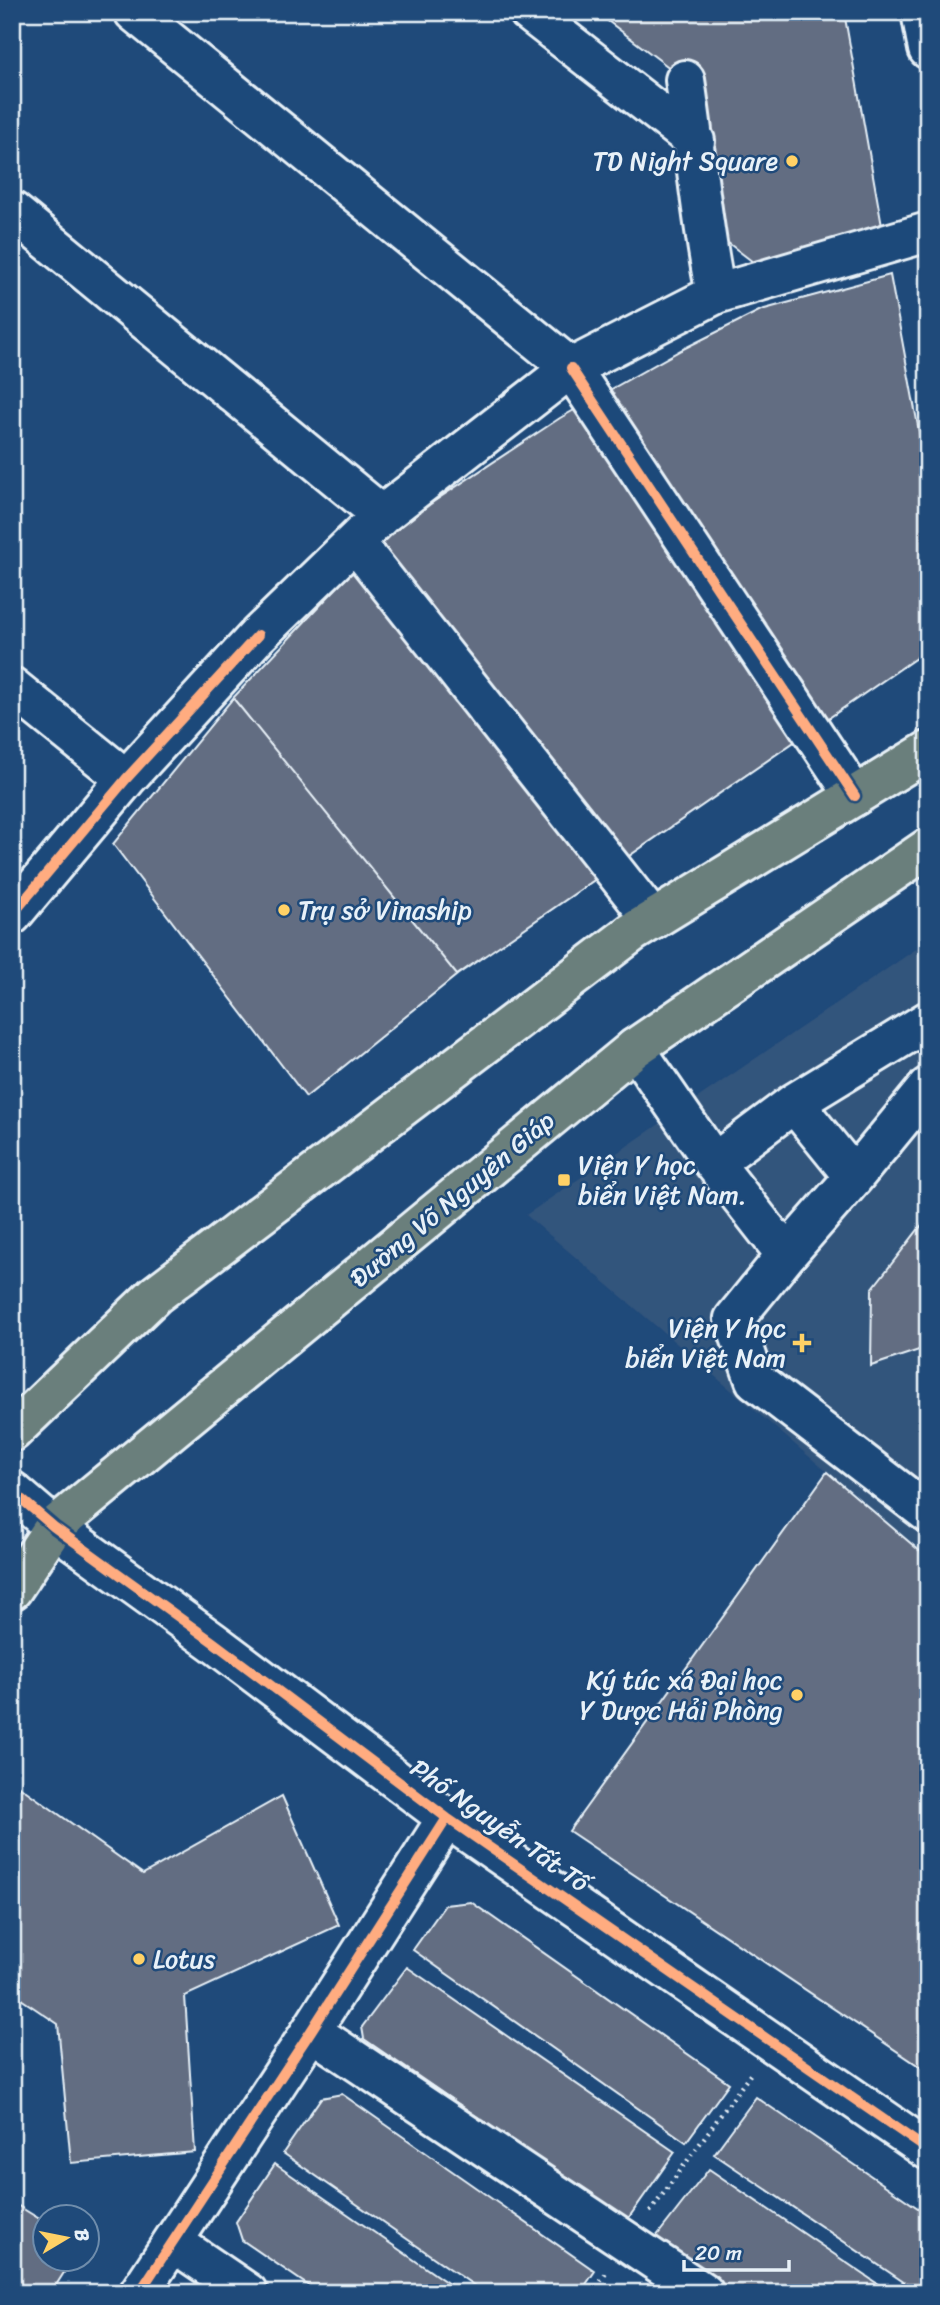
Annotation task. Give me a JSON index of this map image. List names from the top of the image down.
{
  "streets": {
    "main road": ["Đường Võ Nguyên Giáp"],
    "street": ["Phố Nguyễn Tất Tố"]
  },
  "crossings": [
    ["Đường Võ Nguyên Giáp", "Phố Nguyễn Tất Tố"]
  ],
  "places": {
    "other": [
      "TD Night Square",
      "Trụ sở Vinaship",
      "Ký túc xá Đại học Y Dược Hải Phòng",
      "Lotus"
    ],
    "transit": ["Viện Y học biển Việt Nam."],
    "health": ["Viện Y học biển Việt Nam"]
  },
  "scale_bar": "20 m",
  "north": "right"
}
